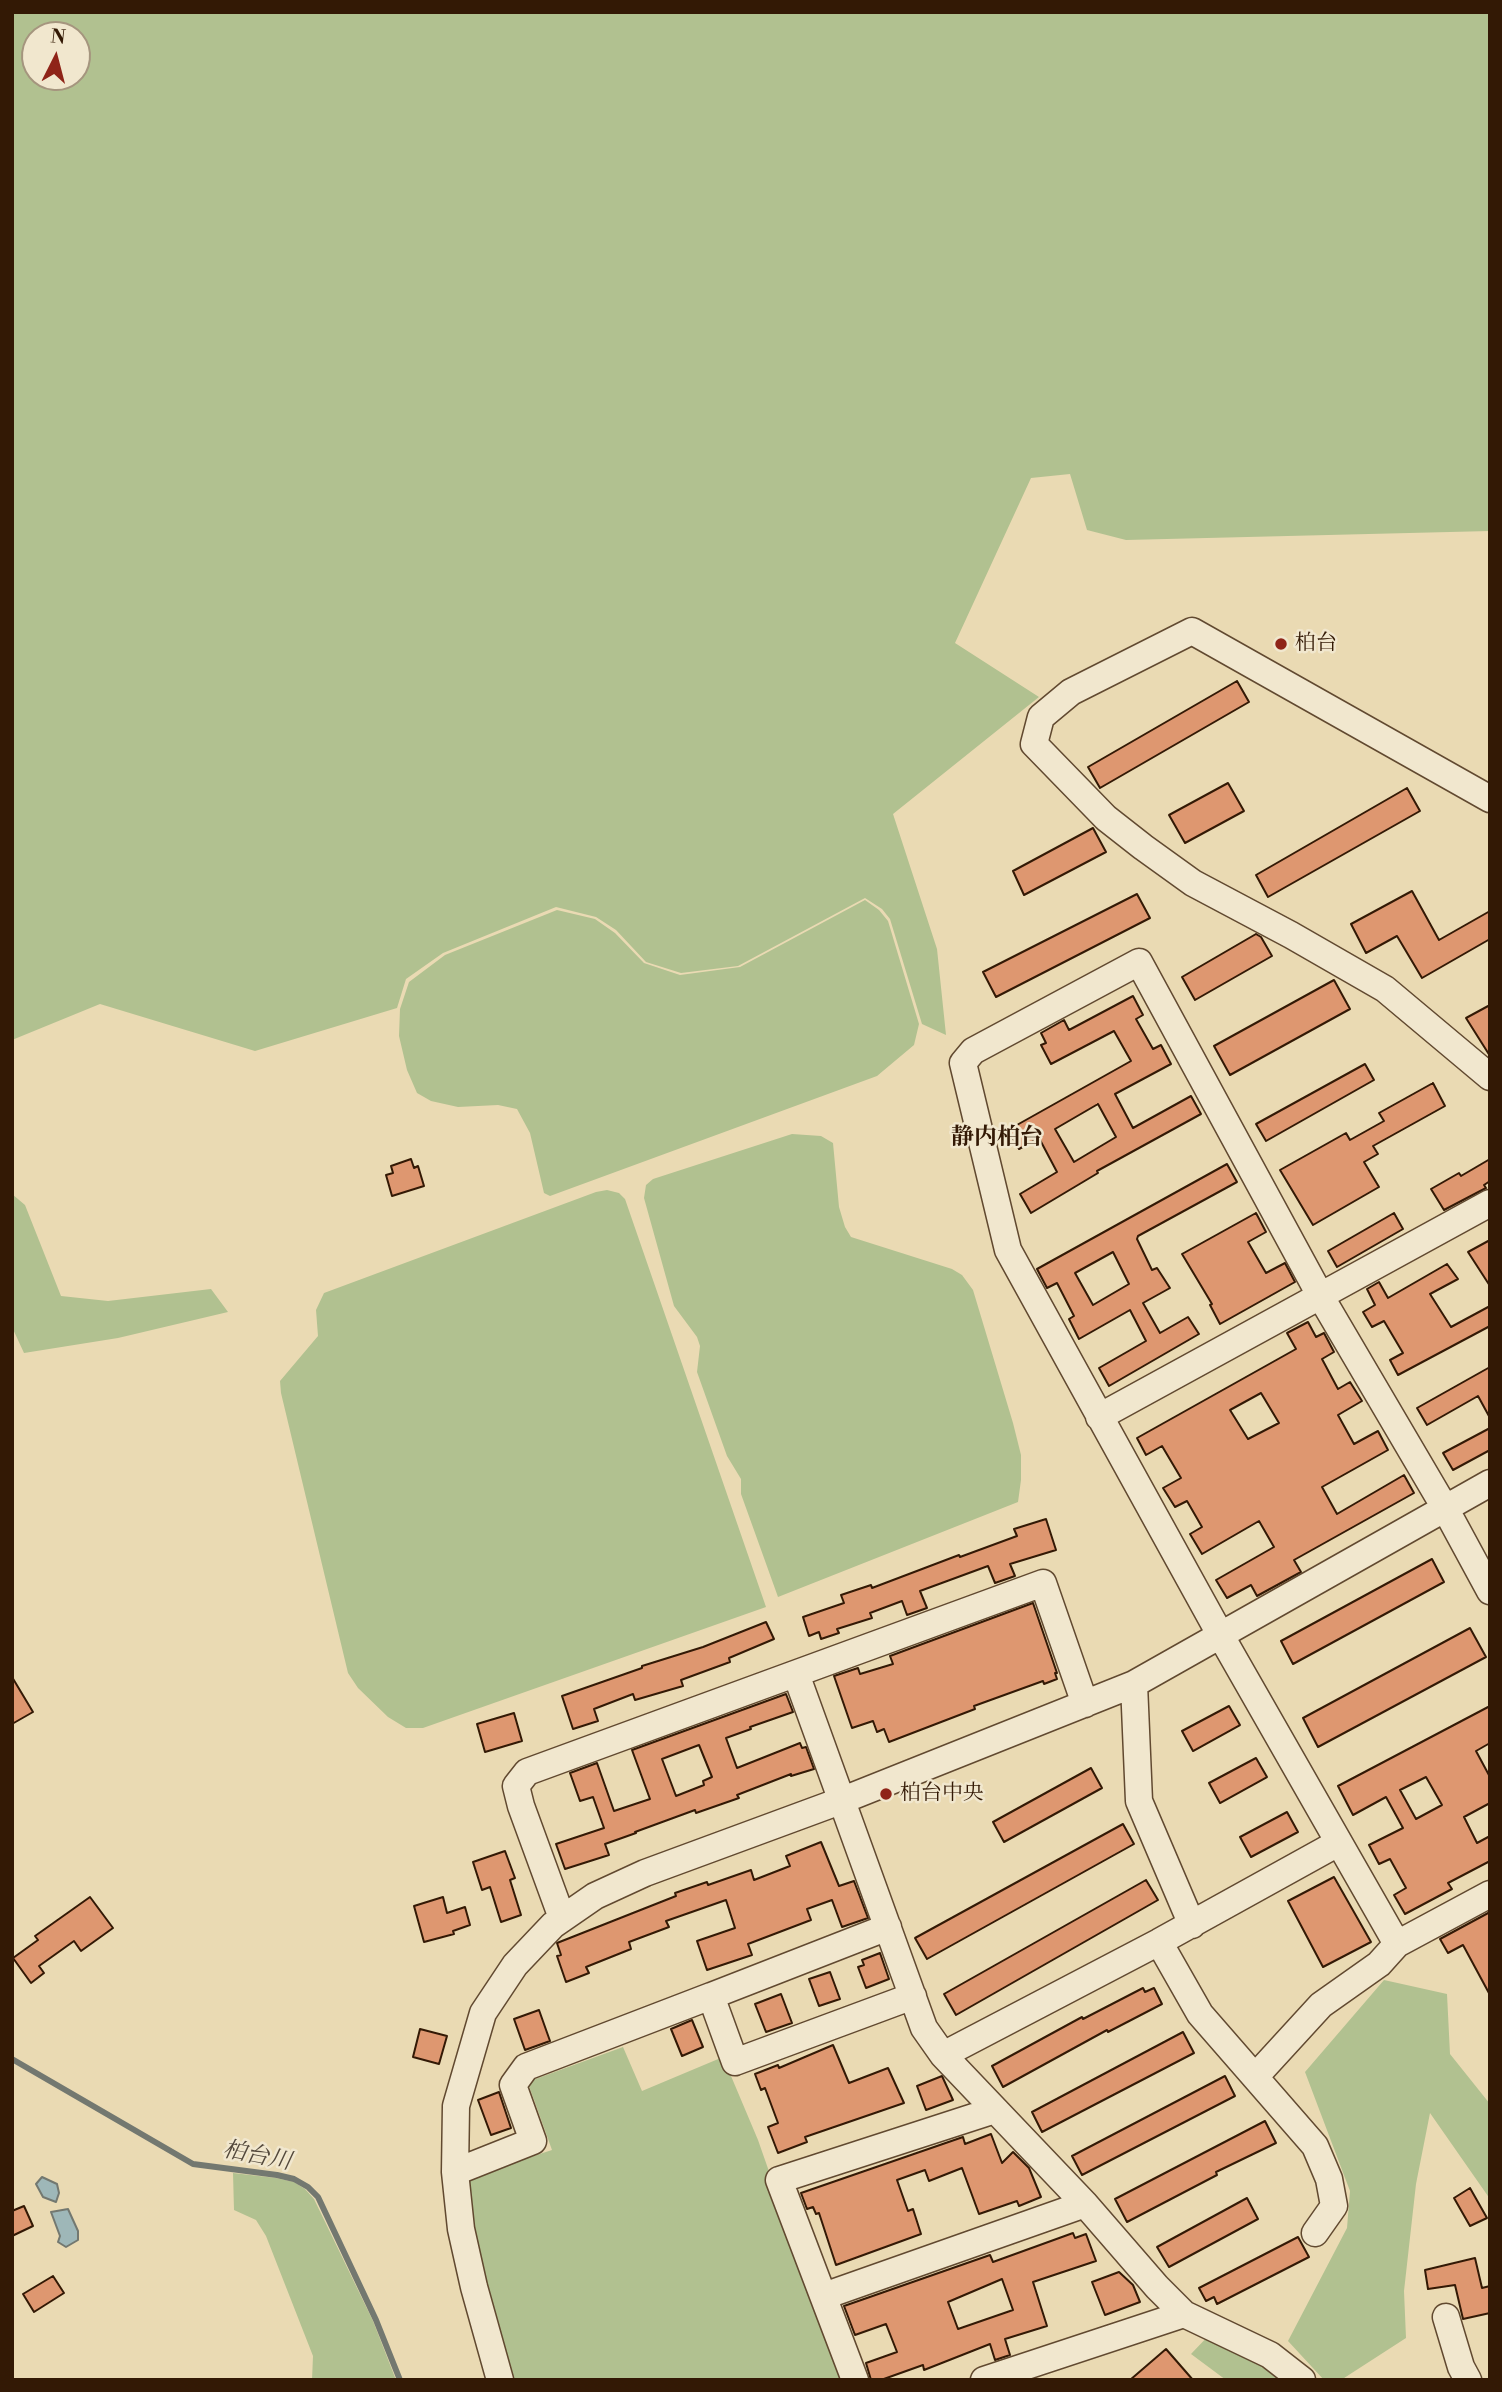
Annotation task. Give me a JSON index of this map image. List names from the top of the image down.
{
  "districts": ["静内柏台"],
  "water": ["柏台川"],
  "places": ["柏台", "柏台中央"],
  "north": "top"
}
